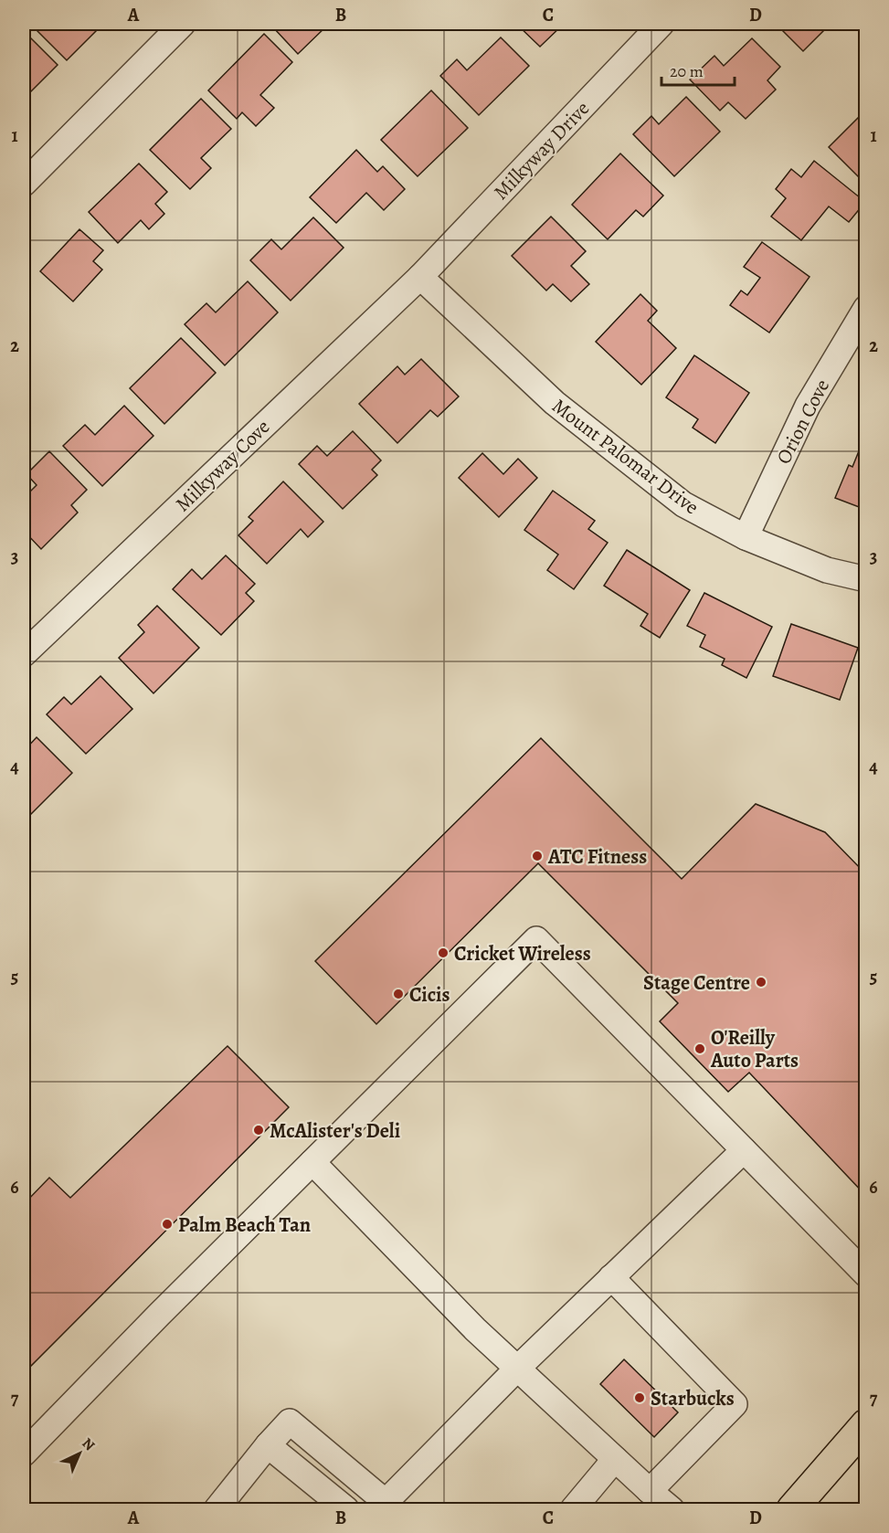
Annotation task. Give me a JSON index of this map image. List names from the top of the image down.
{
  "streets": {
    "street": [
      "Milkyway Drive",
      "Orion Cove",
      "Mount Palomar Drive",
      "Milkyway Cove"
    ]
  },
  "crossings": [
    ["Milkyway Drive", "Mount Palomar Drive"],
    ["Milkyway Drive", "Milkyway Cove"],
    ["Orion Cove", "Mount Palomar Drive"],
    ["Mount Palomar Drive", "Milkyway Cove"]
  ],
  "places": [
    "ATC Fitness",
    "Cricket Wireless",
    "Stage Centre",
    "Cicis",
    "O'Reilly Auto Parts",
    "McAlister's Deli",
    "Palm Beach Tan",
    "Starbucks"
  ],
  "scale_bar": "20 m",
  "north": "top right",
  "grid": {
    "columns": [
      "A",
      "B",
      "C",
      "D"
    ],
    "rows": [
      "1",
      "2",
      "3",
      "4",
      "5",
      "6",
      "7"
    ]
  }
}
